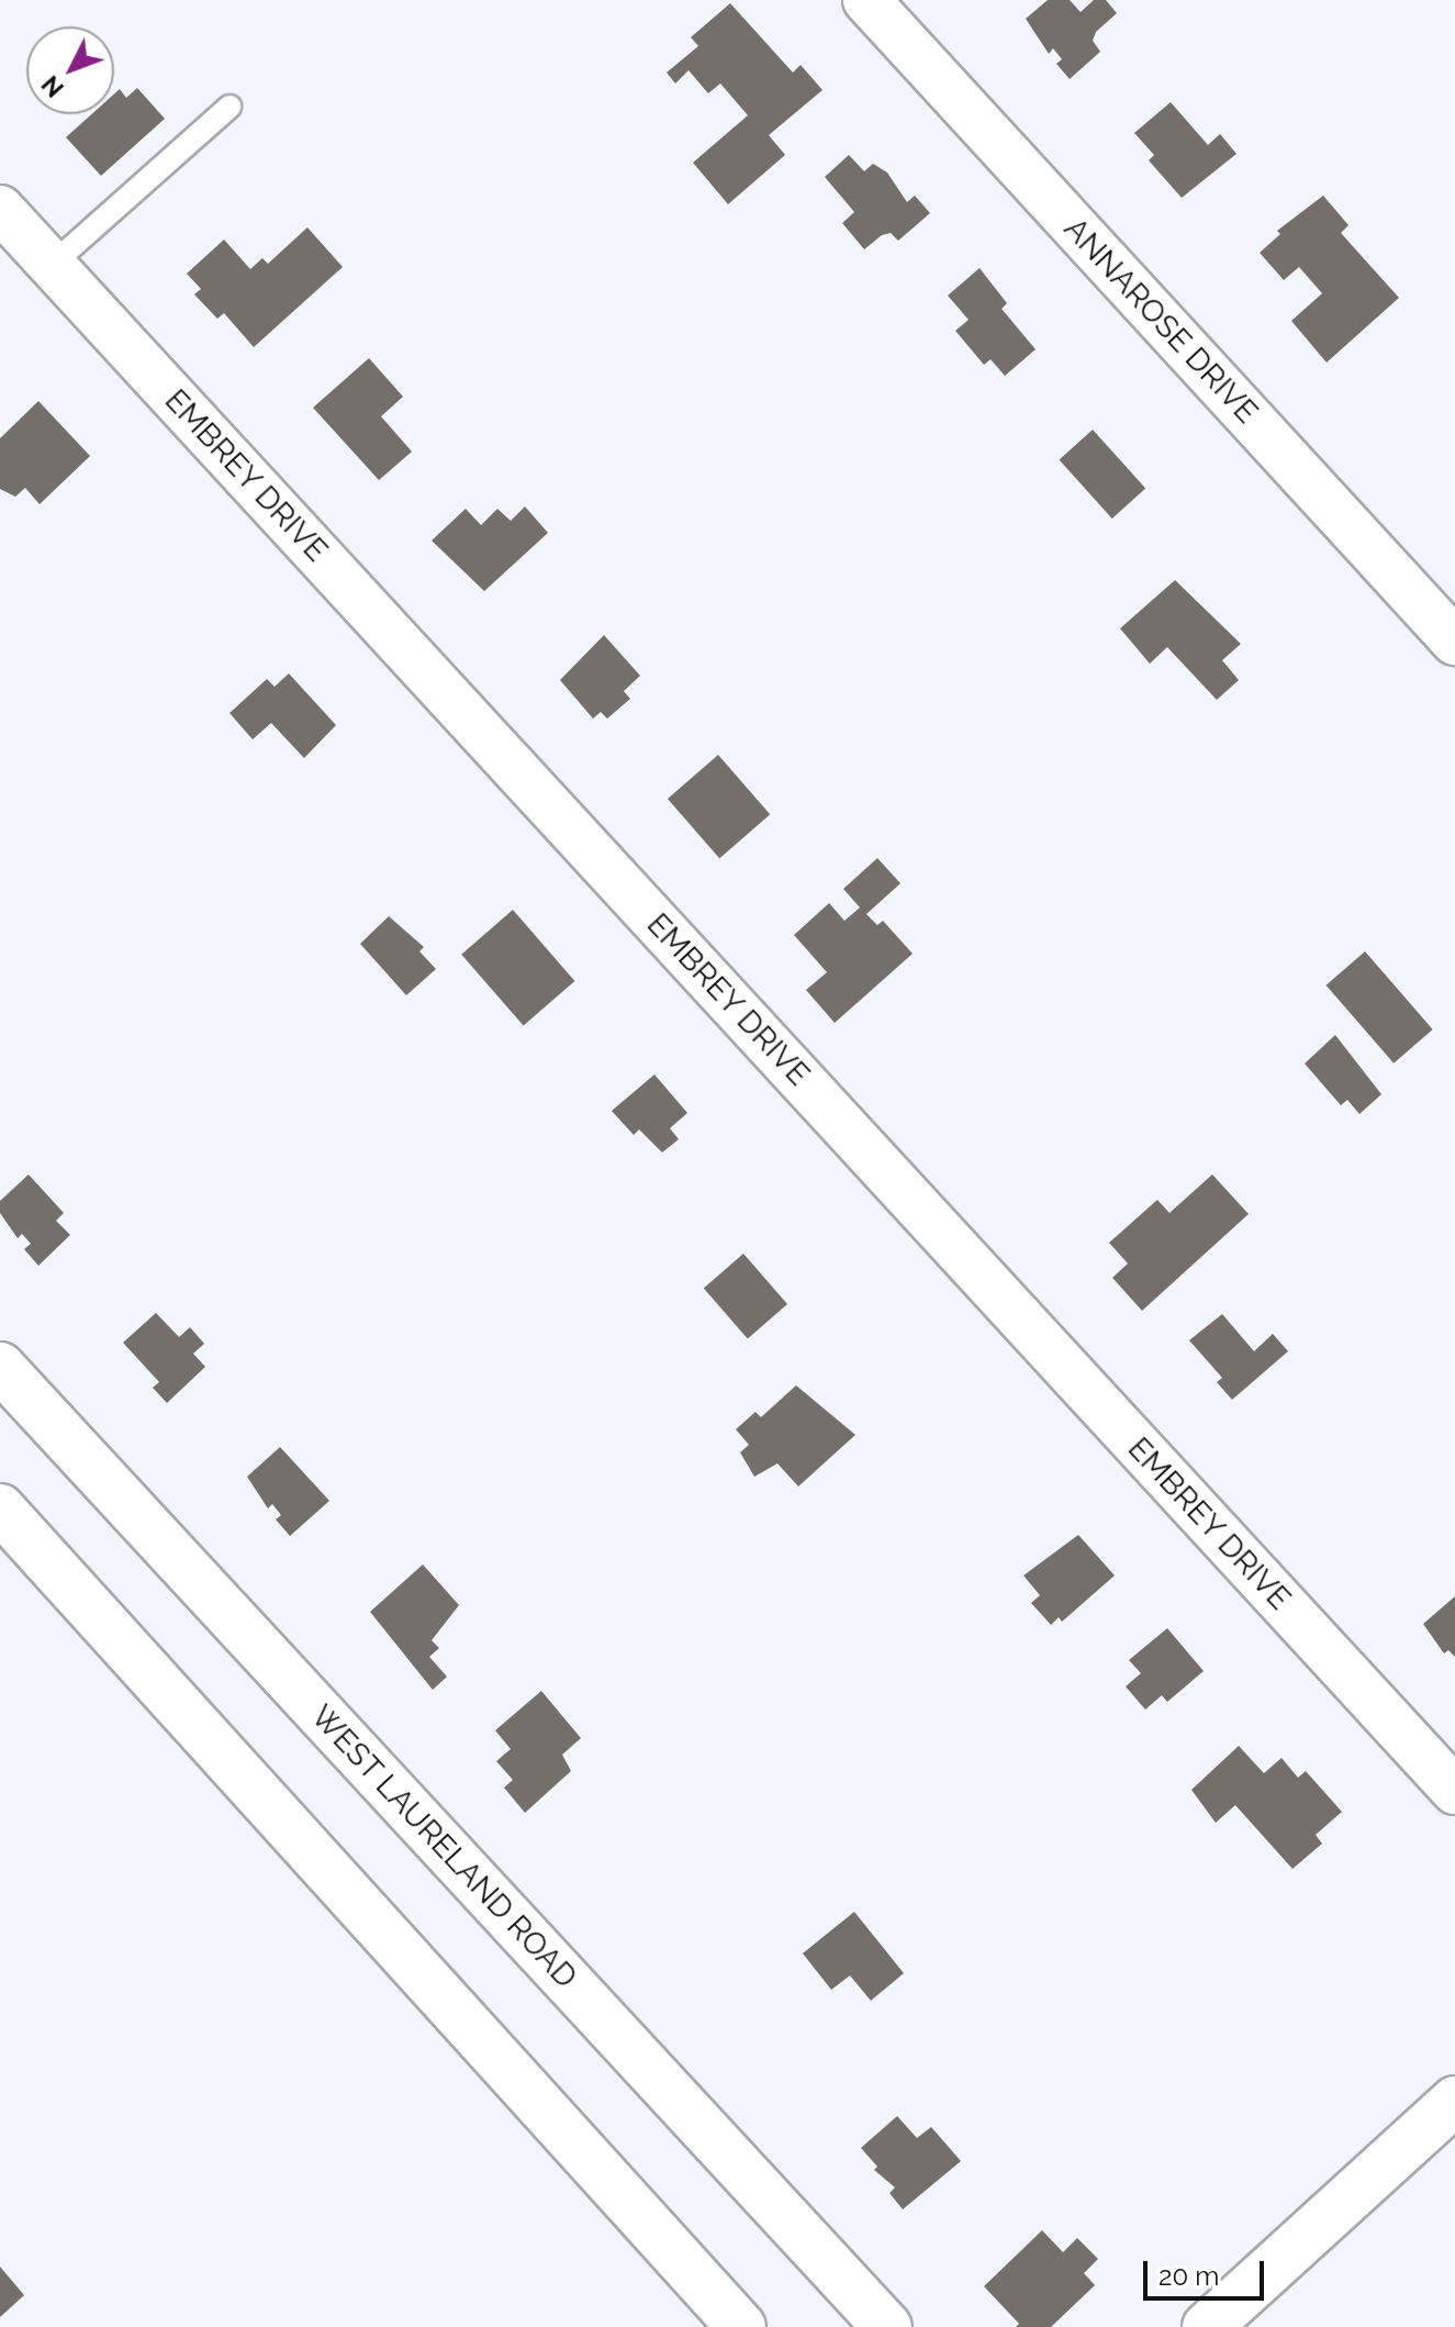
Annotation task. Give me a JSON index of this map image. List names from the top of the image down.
{
  "streets": {
    "main road": ["WEST LAURELAND ROAD"],
    "street": ["ANNAROSE DRIVE", "EMBREY DRIVE"]
  },
  "scale_bar": "20 m",
  "north": "bottom left"
}
